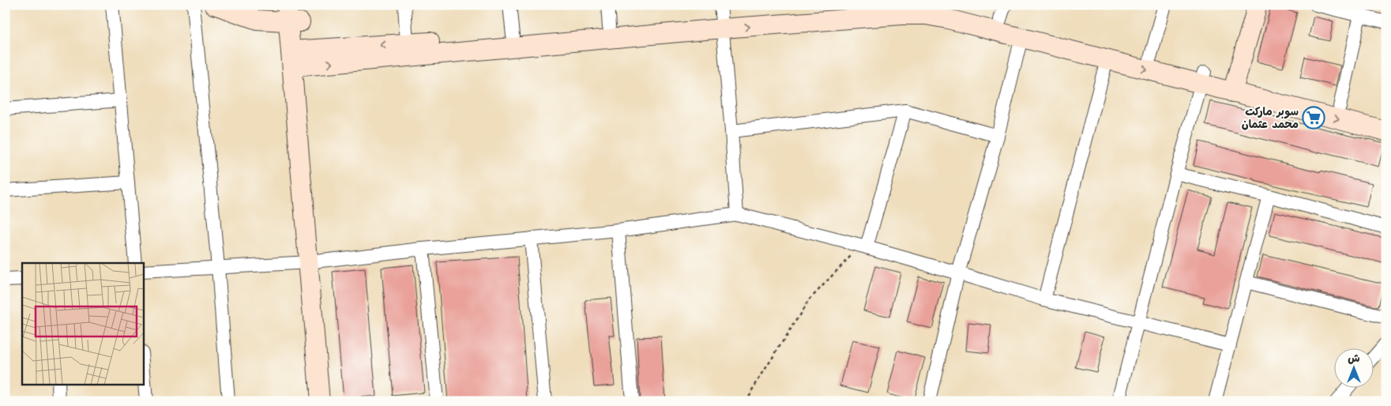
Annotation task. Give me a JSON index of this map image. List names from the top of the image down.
{
  "places": {
    "supermarket": ["سوبر ماركت محمد عثمان"]
  },
  "north": "top"
}
